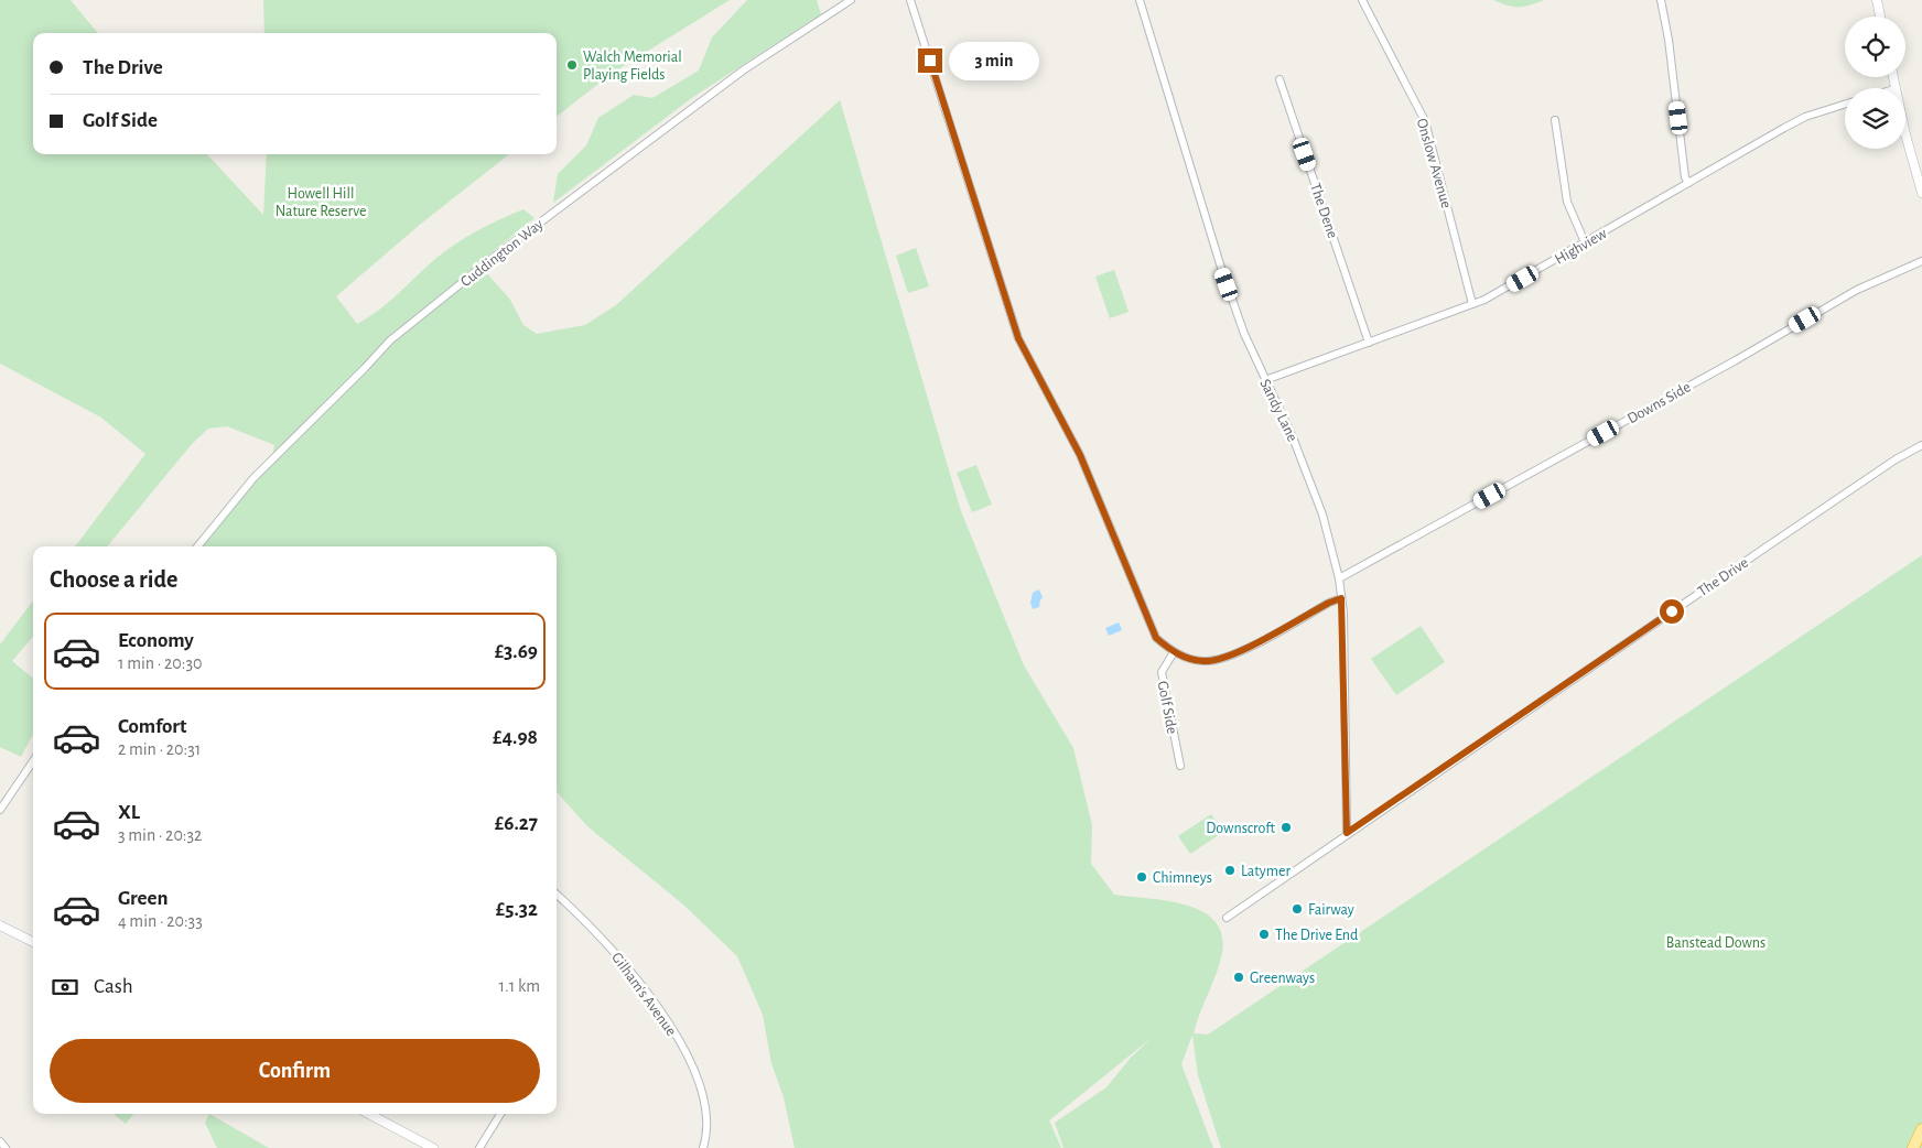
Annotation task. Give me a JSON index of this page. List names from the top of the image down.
{
  "streets": {
    "street": [
      "Onslow Avenue",
      "The Dene",
      "Highview",
      "Cuddington Way",
      "Downs Side",
      "Sandy Lane",
      "The Drive",
      "Golf Side",
      "Gilham's Avenue"
    ]
  },
  "crossings": [
    ["Onslow Avenue", "Highview"],
    ["The Dene", "Highview"],
    ["Highview", "Sandy Lane"],
    ["Downs Side", "Sandy Lane"],
    ["Sandy Lane", "The Drive"]
  ],
  "parks": ["Howell Hill Nature Reserve", "Banstead Downs"],
  "places": [
    "Walch Memorial Playing Fields",
    "Downscroft",
    "Latymer",
    "Chimneys",
    "Fairway",
    "The Drive End",
    "Greenways"
  ],
  "page": {
    "banner": ["The Drive", "Golf Side"],
    "bubble": "3 min",
    "heading": "Choose a ride",
    "list": [
      {
        "name": "Economy",
        "note": "1 min · 20:30",
        "value": "£3.69"
      },
      {
        "name": "Comfort",
        "note": "2 min · 20:31",
        "value": "£4.98"
      },
      {
        "name": "XL",
        "note": "3 min · 20:32",
        "value": "£6.27"
      },
      {
        "name": "Green",
        "note": "4 min · 20:33",
        "value": "£5.32"
      }
    ],
    "pay": ["Cash", "1.1 km"],
    "buttons": "Confirm"
  }
}
